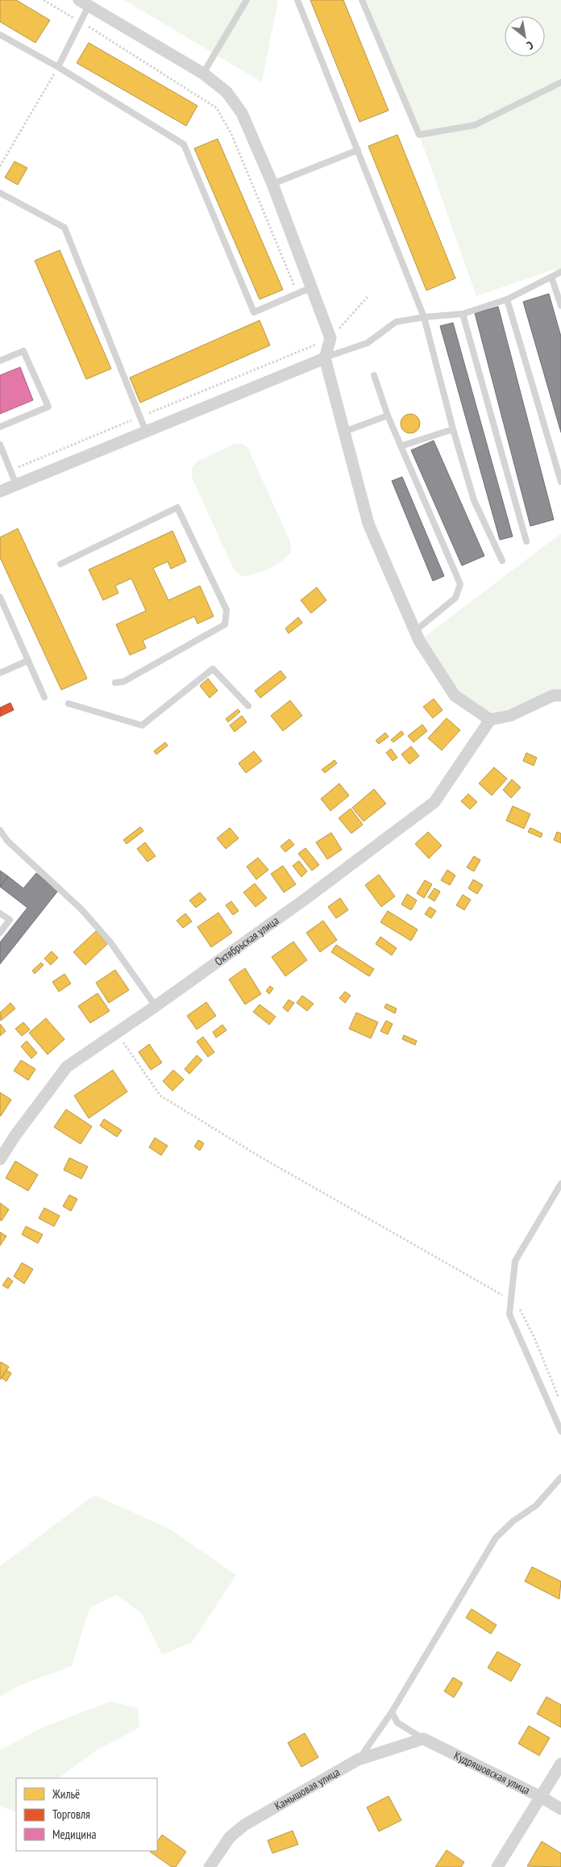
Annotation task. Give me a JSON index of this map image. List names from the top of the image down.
{
  "streets": {
    "street": ["Октябрьская улица", "Кудряшовская улица", "Камышовая улица"]
  },
  "crossings": [
    ["Кудряшовская улица", "Камышовая улица"]
  ],
  "legend": ["Жильё", "Торговля", "Медицина"],
  "north": "bottom right"
}
